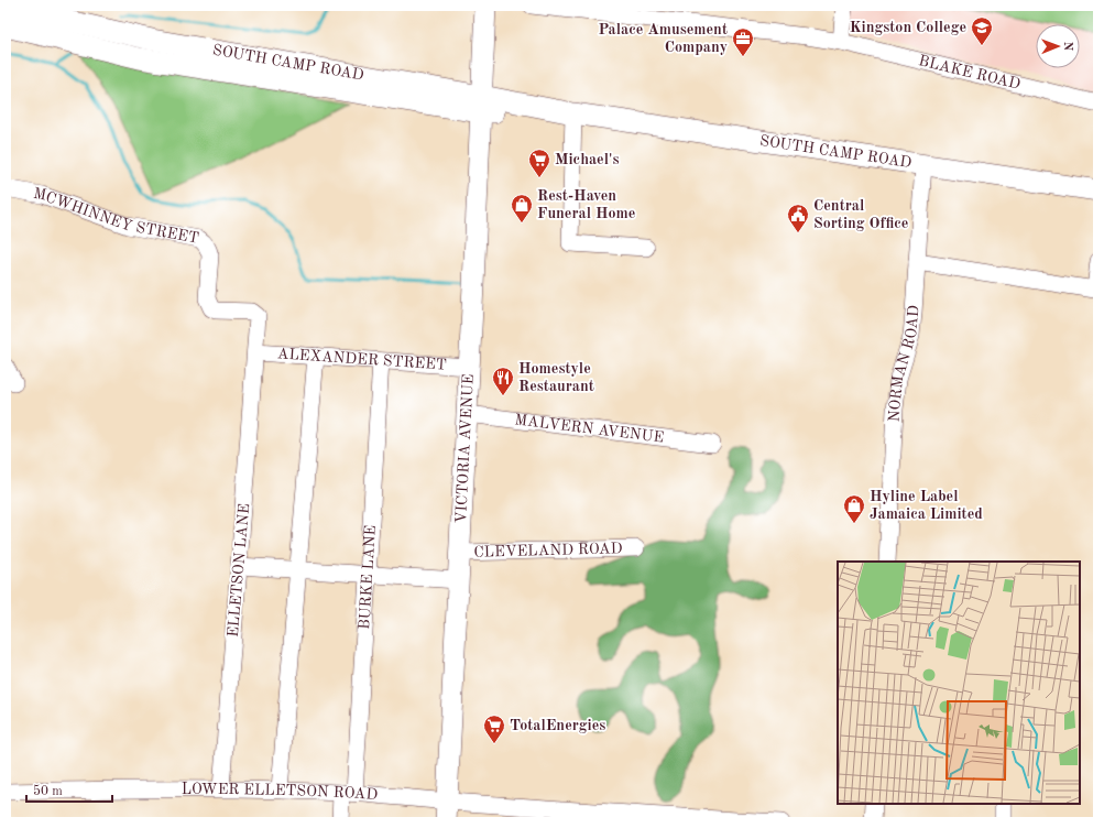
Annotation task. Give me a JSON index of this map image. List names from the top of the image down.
{
  "streets": {
    "main road": ["SOUTH CAMP ROAD", "VICTORIA AVENUE"],
    "street": [
      "BLAKE ROAD",
      "MCWHINNEY STREET",
      "ALEXANDER STREET",
      "NORMAN ROAD",
      "MALVERN AVENUE",
      "CLEVELAND ROAD",
      "ELLETSON LANE",
      "BURKE LANE",
      "LOWER ELLETSON ROAD"
    ]
  },
  "crossings": [
    ["SOUTH CAMP ROAD", "NORMAN ROAD"],
    ["SOUTH CAMP ROAD", "VICTORIA AVENUE"],
    ["MCWHINNEY STREET", "ALEXANDER STREET"],
    ["MCWHINNEY STREET", "ELLETSON LANE"],
    ["ALEXANDER STREET", "VICTORIA AVENUE"],
    ["ALEXANDER STREET", "ELLETSON LANE"],
    ["ALEXANDER STREET", "BURKE LANE"],
    ["MALVERN AVENUE", "VICTORIA AVENUE"],
    ["VICTORIA AVENUE", "CLEVELAND ROAD"],
    ["VICTORIA AVENUE", "LOWER ELLETSON ROAD"],
    ["ELLETSON LANE", "LOWER ELLETSON ROAD"],
    ["BURKE LANE", "LOWER ELLETSON ROAD"]
  ],
  "places": {
    "school or university": ["Kingston College"],
    "office": ["Palace Amusement Company"],
    "supermarket": ["Michael's", "TotalEnergies"],
    "shop": ["Rest-Haven Funeral Home", "Hyline Label Jamaica Limited"],
    "public building": ["Central Sorting Office"],
    "restaurant": ["Homestyle Restaurant"]
  },
  "scale_bar": "50 m",
  "north": "right"
}
